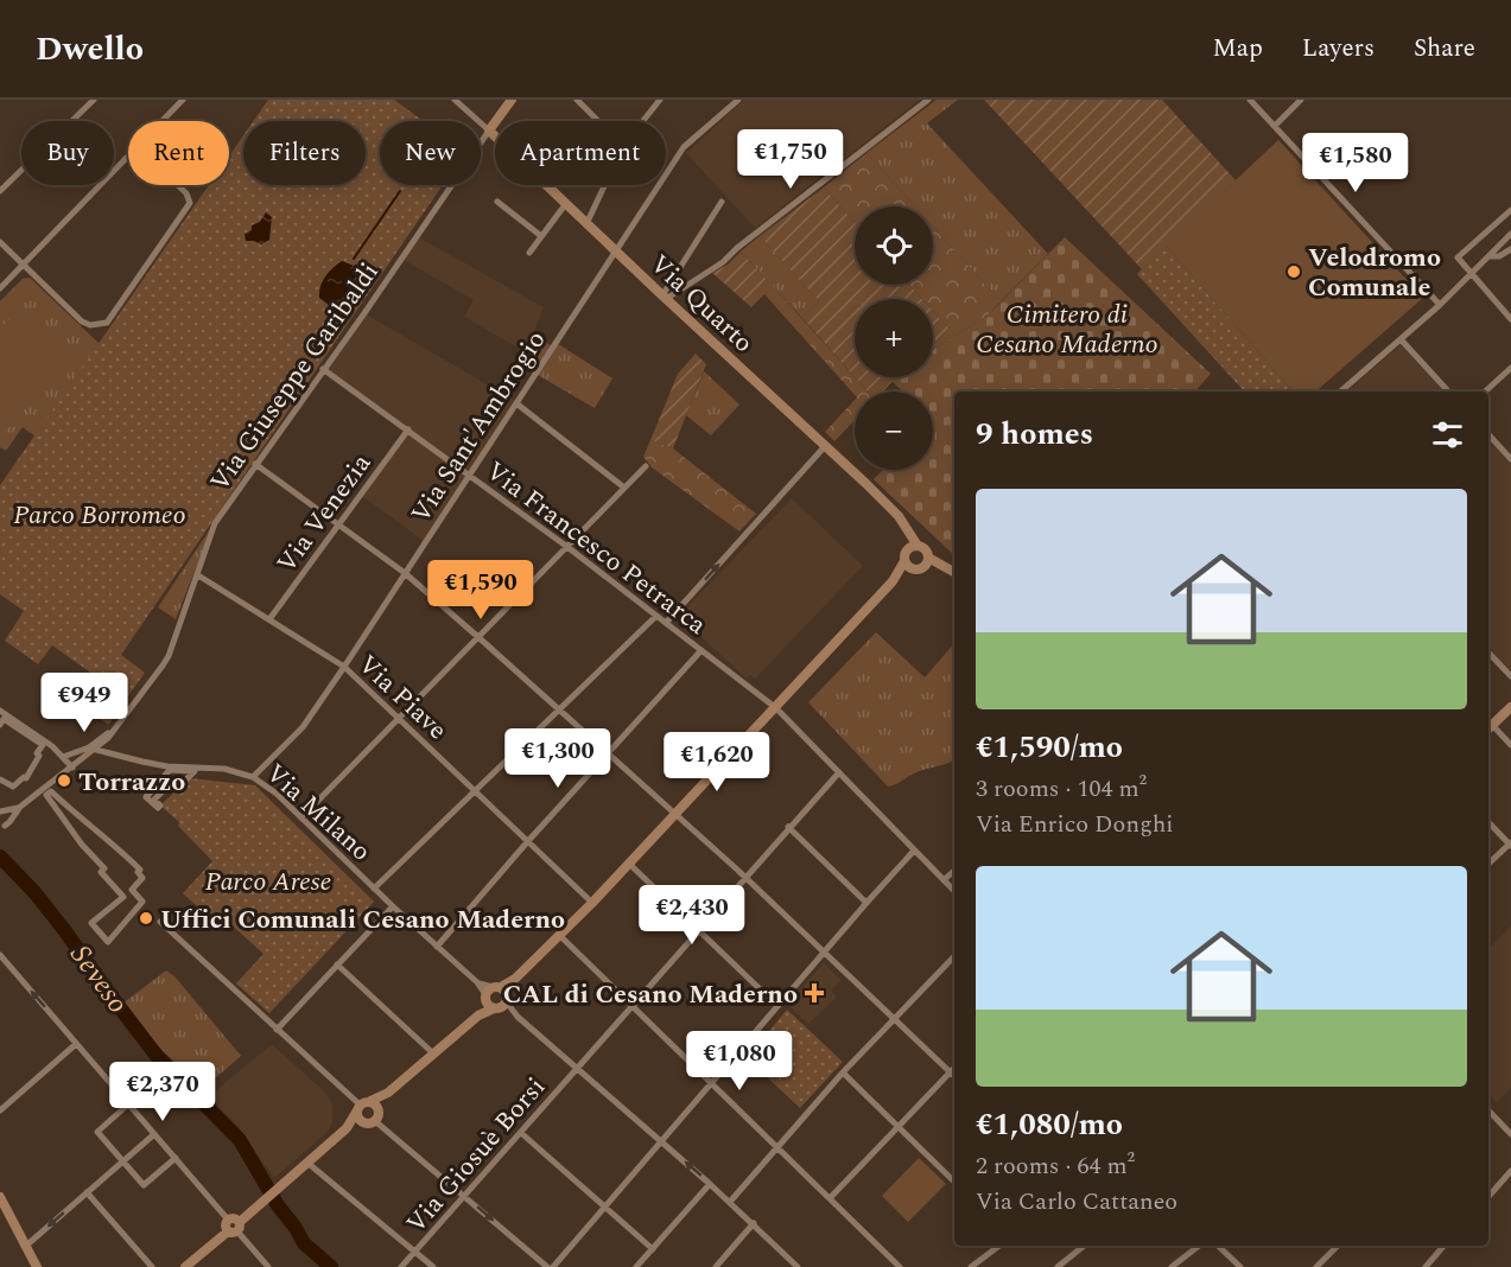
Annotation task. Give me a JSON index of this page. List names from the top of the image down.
{
  "streets": {
    "street": [
      "Via Quarto",
      "Via Giuseppe Garibaldi",
      "Via Sant'Ambrogio",
      "Via Venezia",
      "Via Francesco Petrarca",
      "Via Piave",
      "Via Milano",
      "Via Giosuè Borsi"
    ]
  },
  "crossings": [
    ["Via Quarto", "Via Giuseppe Garibaldi"],
    ["Via Quarto", "Via Sant'Ambrogio"],
    ["Via Giuseppe Garibaldi", "Via Francesco Petrarca"],
    ["Via Giuseppe Garibaldi", "Via Piave"],
    ["Via Giuseppe Garibaldi", "Via Milano"],
    ["Via Sant'Ambrogio", "Via Francesco Petrarca"],
    ["Via Sant'Ambrogio", "Via Piave"],
    ["Via Sant'Ambrogio", "Via Milano"],
    ["Via Venezia", "Via Francesco Petrarca"],
    ["Via Venezia", "Via Piave"],
    ["Via Francesco Petrarca", "Via Giosuè Borsi"]
  ],
  "water": ["Seveso"],
  "parks": ["Cimitero di Cesano Maderno", "Parco Borromeo", "Parco Arese"],
  "places": {
    "other": ["Velodromo Comunale", "Torrazzo", "Uffici Comunali Cesano Maderno"],
    "health": ["CAL di Cesano Maderno"]
  },
  "page": {
    "header": "Dwello",
    "nav": ["Map", "Layers", "Share"],
    "chip": [
      "Buy",
      "Rent",
      "Filters",
      "New",
      "Apartment"
    ],
    "price": [
      "€1,750",
      "€1,580",
      "€1,590",
      "€949",
      "€1,300",
      "€1,620",
      "€2,430",
      "€1,080",
      "€2,370"
    ],
    "map_buttons": ["+", "−"],
    "heading": "9 homes",
    "list": [
      {
        "name": "€1,590/mo",
        "note": "3 rooms · 104 m² · Via Enrico Donghi"
      },
      {
        "name": "€1,080/mo",
        "note": "2 rooms · 64 m² · Via Carlo Cattaneo"
      }
    ]
  }
}
